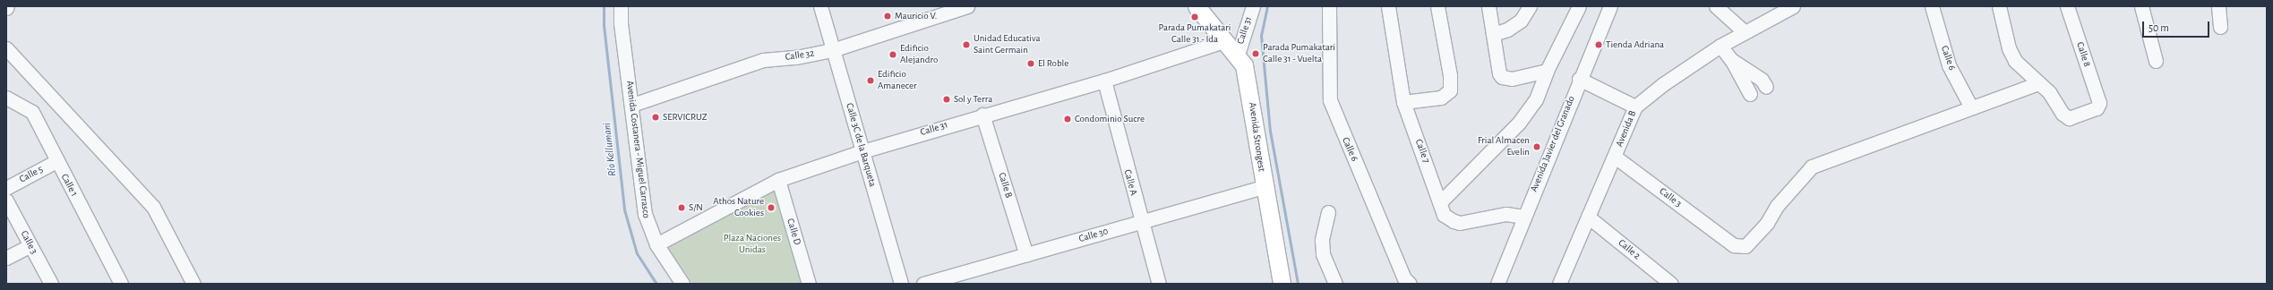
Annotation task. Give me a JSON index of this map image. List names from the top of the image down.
{
  "streets": {
    "main road": ["Avenida Strongest"],
    "street": [
      "Calle 31",
      "Calle 8",
      "Calle 32",
      "Calle 6",
      "Avenida B",
      "Avenida Javier del Granado",
      "Calle 3C de la Barqueta",
      "Avenida Costanera - Miguel Carrasco",
      "Calle 7",
      "Calle 5",
      "Calle A",
      "Calle 1",
      "Calle B",
      "Calle 3",
      "Calle D",
      "Calle 30",
      "Calle 2"
    ]
  },
  "crossings": [
    ["Calle 31", "Avenida Strongest"],
    ["Calle 31", "Calle 3C de la Barqueta"],
    ["Calle 31", "Avenida Costanera - Miguel Carrasco"],
    ["Calle 31", "Calle A"],
    ["Calle 31", "Calle B"],
    ["Calle 31", "Calle D"],
    ["Calle 32", "Calle 3C de la Barqueta"],
    ["Calle 32", "Avenida Costanera - Miguel Carrasco"],
    ["Calle 6", "Calle 3"],
    ["Avenida B", "Calle 3"],
    ["Avenida B", "Calle 2"],
    ["Avenida Strongest", "Calle 30"],
    ["Avenida Javier del Granado", "Calle 7"],
    ["Calle 5", "Calle 1"],
    ["Calle A", "Calle 30"],
    ["Calle B", "Calle 30"]
  ],
  "water": ["Río Kellumani"],
  "parks": ["Plaza Naciones Unidas"],
  "places": [
    "Mauricio V.",
    "Parada Pumakatari Calle 31 - Ida",
    "Unidad Educativa Saint Germain",
    "Tienda Adriana",
    "Parada Pumakatari Calle 31 - Vuelta",
    "Edificio Alejandro",
    "El Roble",
    "Edificio Amanecer",
    "Sol y Terra",
    "SERVICRUZ",
    "Condominio Sucre",
    "Frial Almacen Evelin",
    "S/N",
    "Athos Nature Cookies"
  ],
  "scale_bar": "50 m"
}
